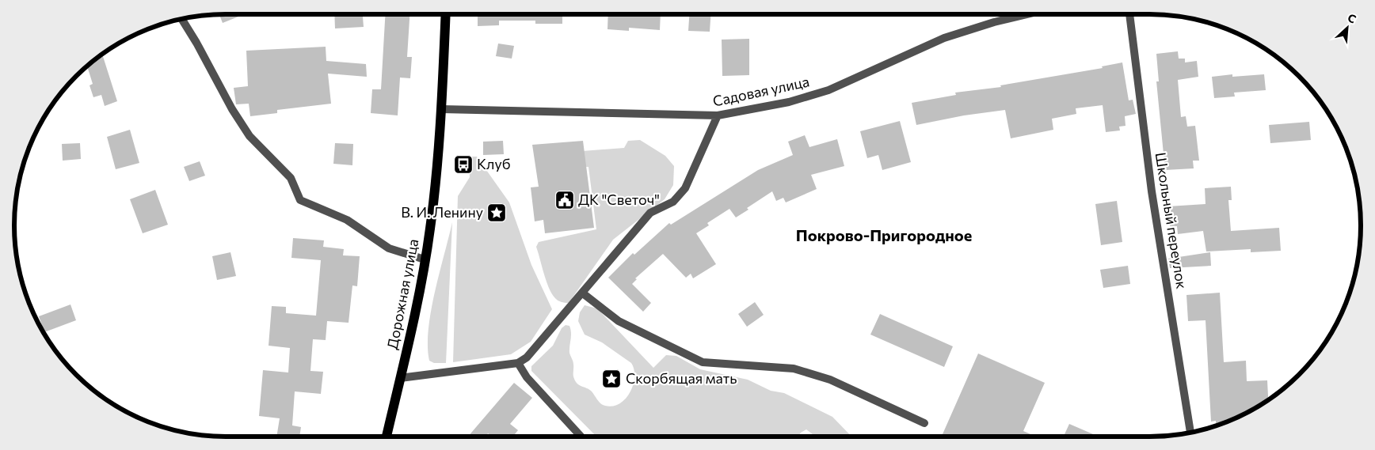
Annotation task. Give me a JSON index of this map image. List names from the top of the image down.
{
  "streets": {
    "main road": ["Дорожная улица"],
    "street": ["Садовая улица", "Школьный переулок"]
  },
  "crossings": [
    ["Садовая улица", "Дорожная улица"]
  ],
  "districts": ["Покрово-Пригородное"],
  "places": {
    "bus stop": ["Клуб"],
    "public building": ["ДК \"Светоч\""],
    "place": ["В. И. Ленину", "Скорбящая мать"]
  },
  "north": "top right"
}
